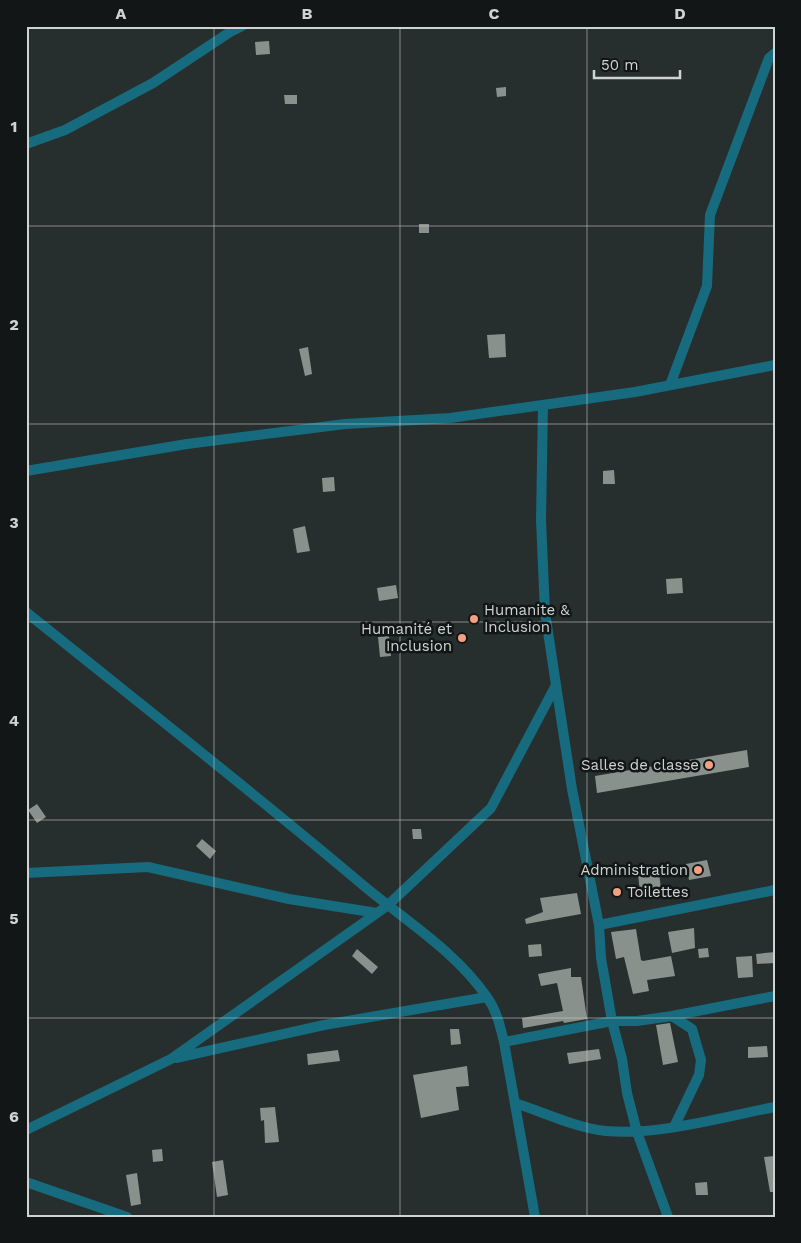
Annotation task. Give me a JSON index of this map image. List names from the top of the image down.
{
  "places": [
    "Humanite & Inclusion",
    "Humanité et Inclusion",
    "Salles de classe",
    "Administration",
    "Toilettes"
  ],
  "scale_bar": "50 m",
  "grid": {
    "columns": [
      "A",
      "B",
      "C",
      "D"
    ],
    "rows": [
      "1",
      "2",
      "3",
      "4",
      "5",
      "6"
    ]
  }
}
